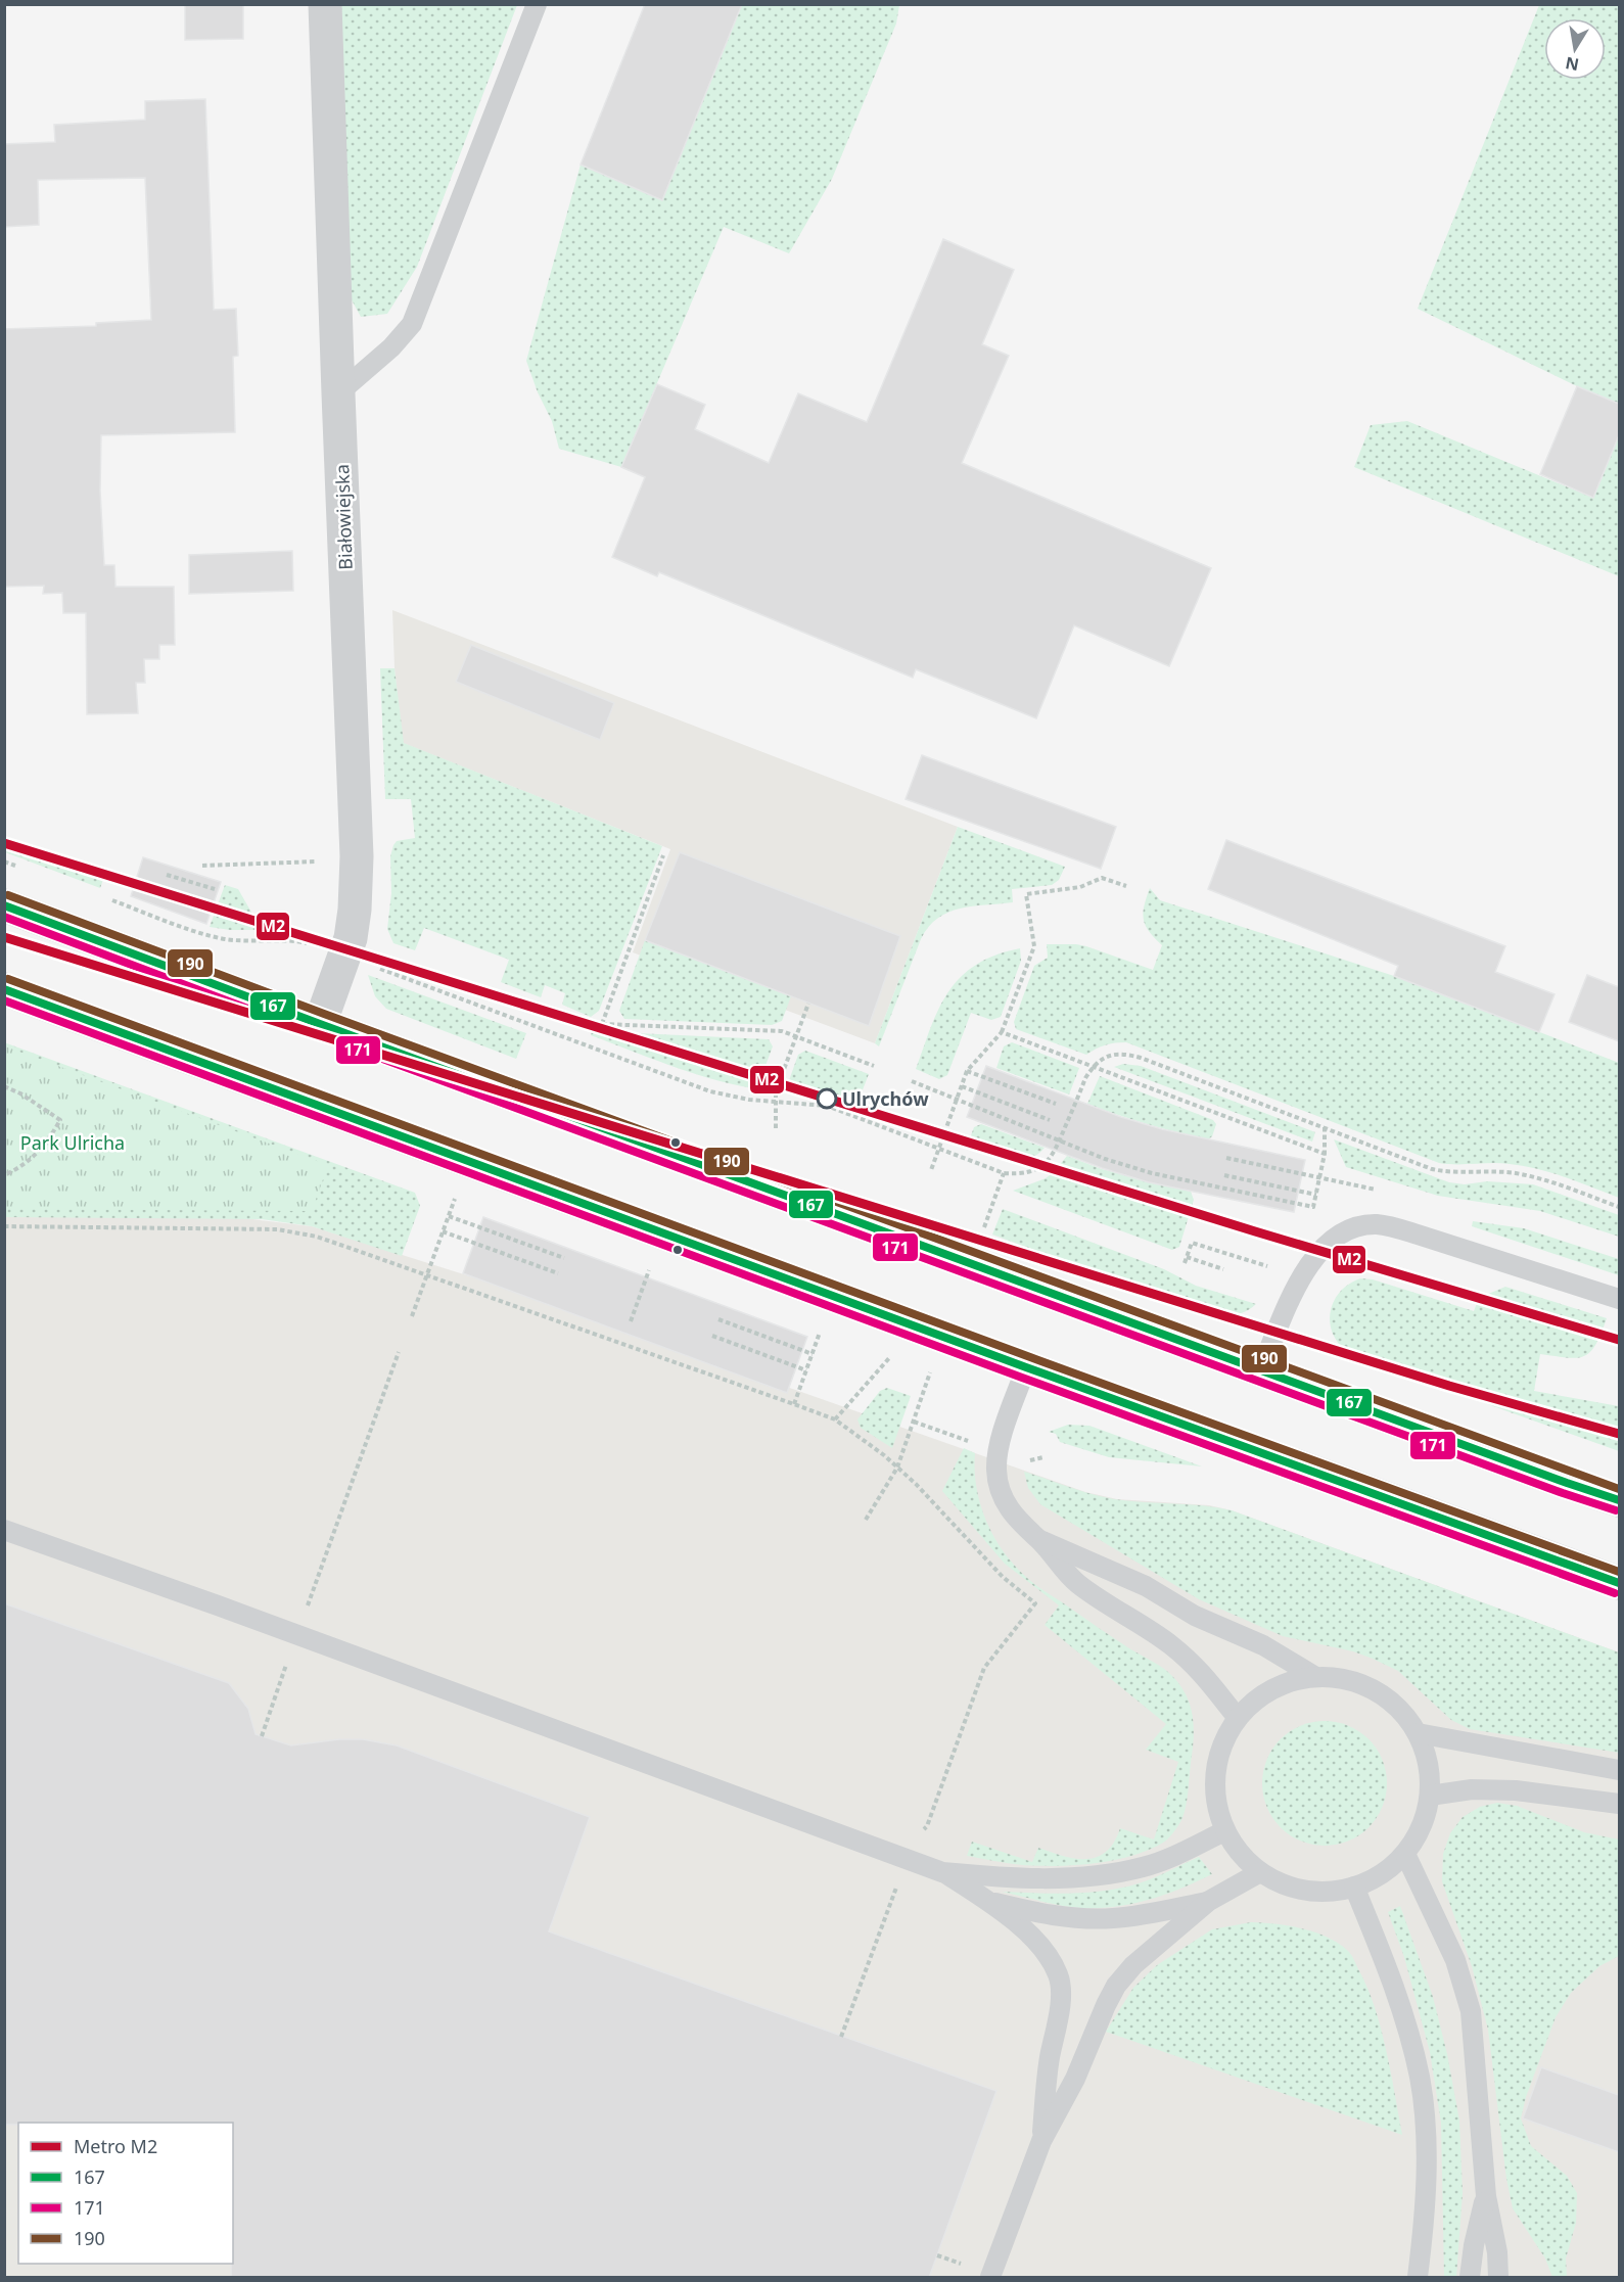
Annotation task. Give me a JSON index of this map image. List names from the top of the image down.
{
  "streets": {
    "street": ["Białowiejska"]
  },
  "parks": ["Park Ulricha"],
  "places": ["Ulrychów"],
  "lines": [
    "metro line M2",
    "transit line 190",
    "transit line 167",
    "transit line 171"
  ],
  "legend": [
    "Metro M2",
    "167",
    "171",
    "190"
  ],
  "north": "bottom"
}
